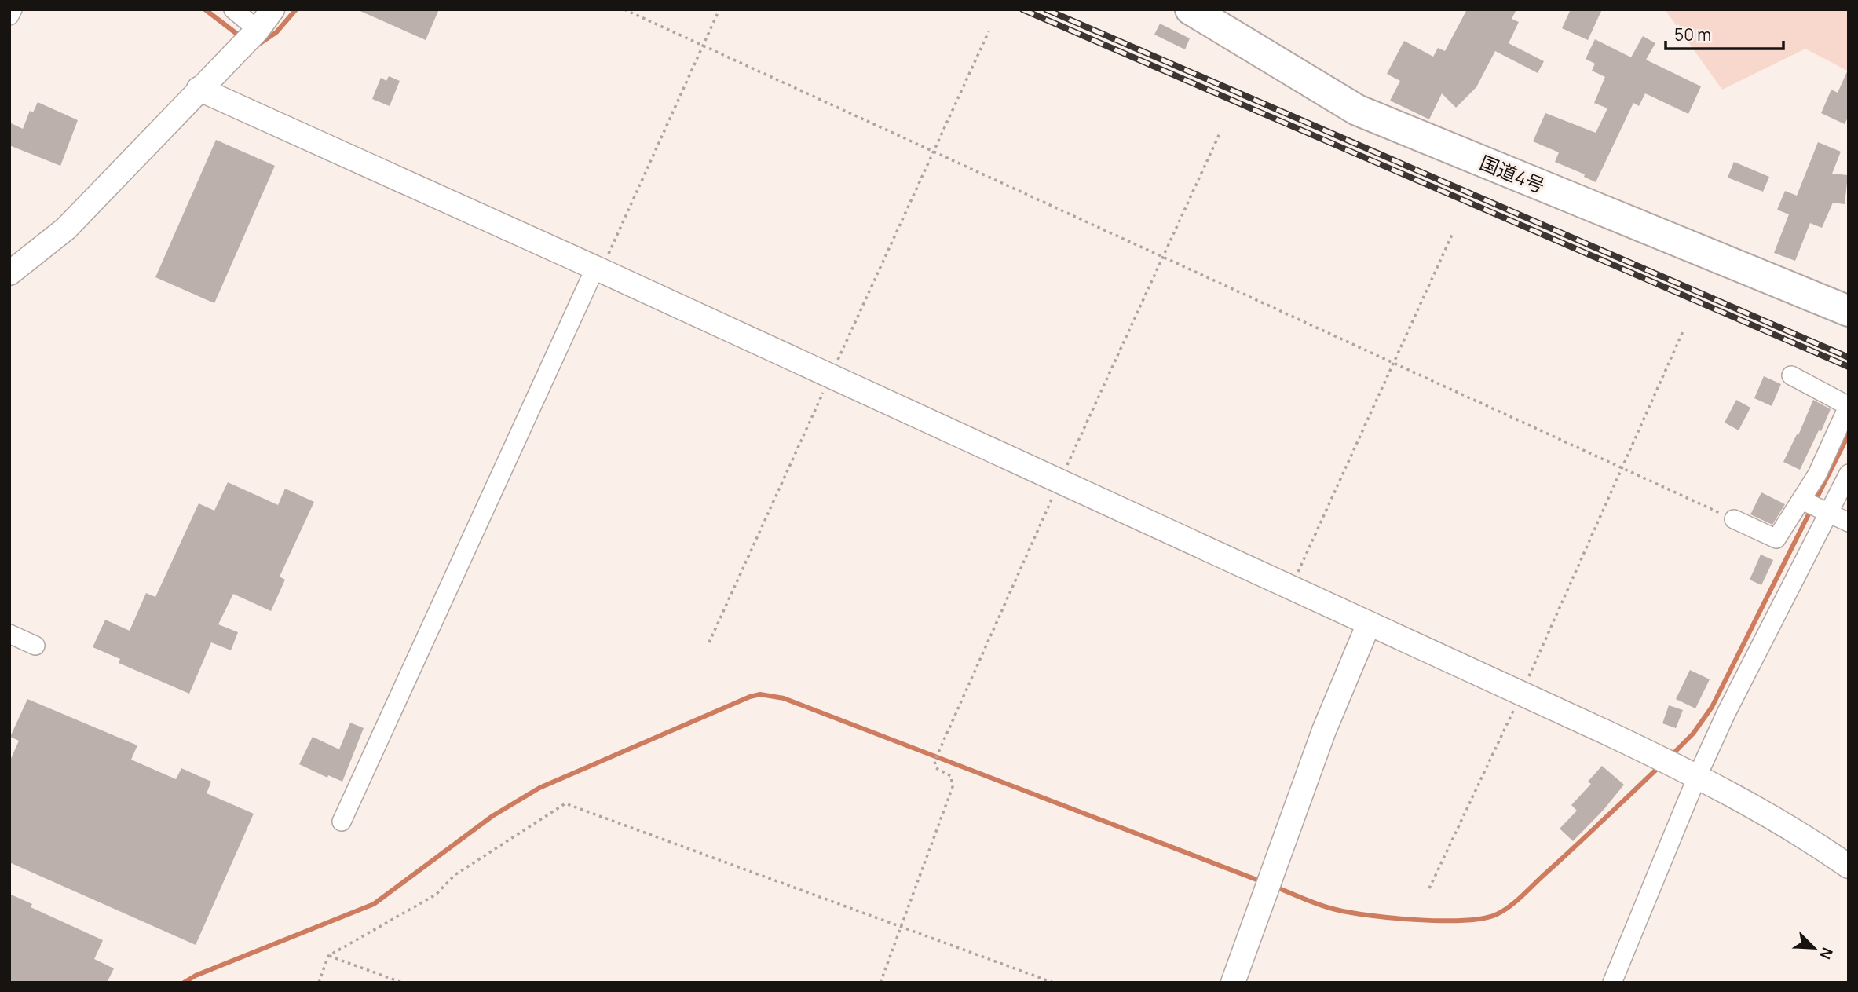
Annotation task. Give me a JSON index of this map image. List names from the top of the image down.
{
  "streets": {
    "highway": ["国道4号"]
  },
  "scale_bar": "50 m",
  "north": "bottom right"
}
